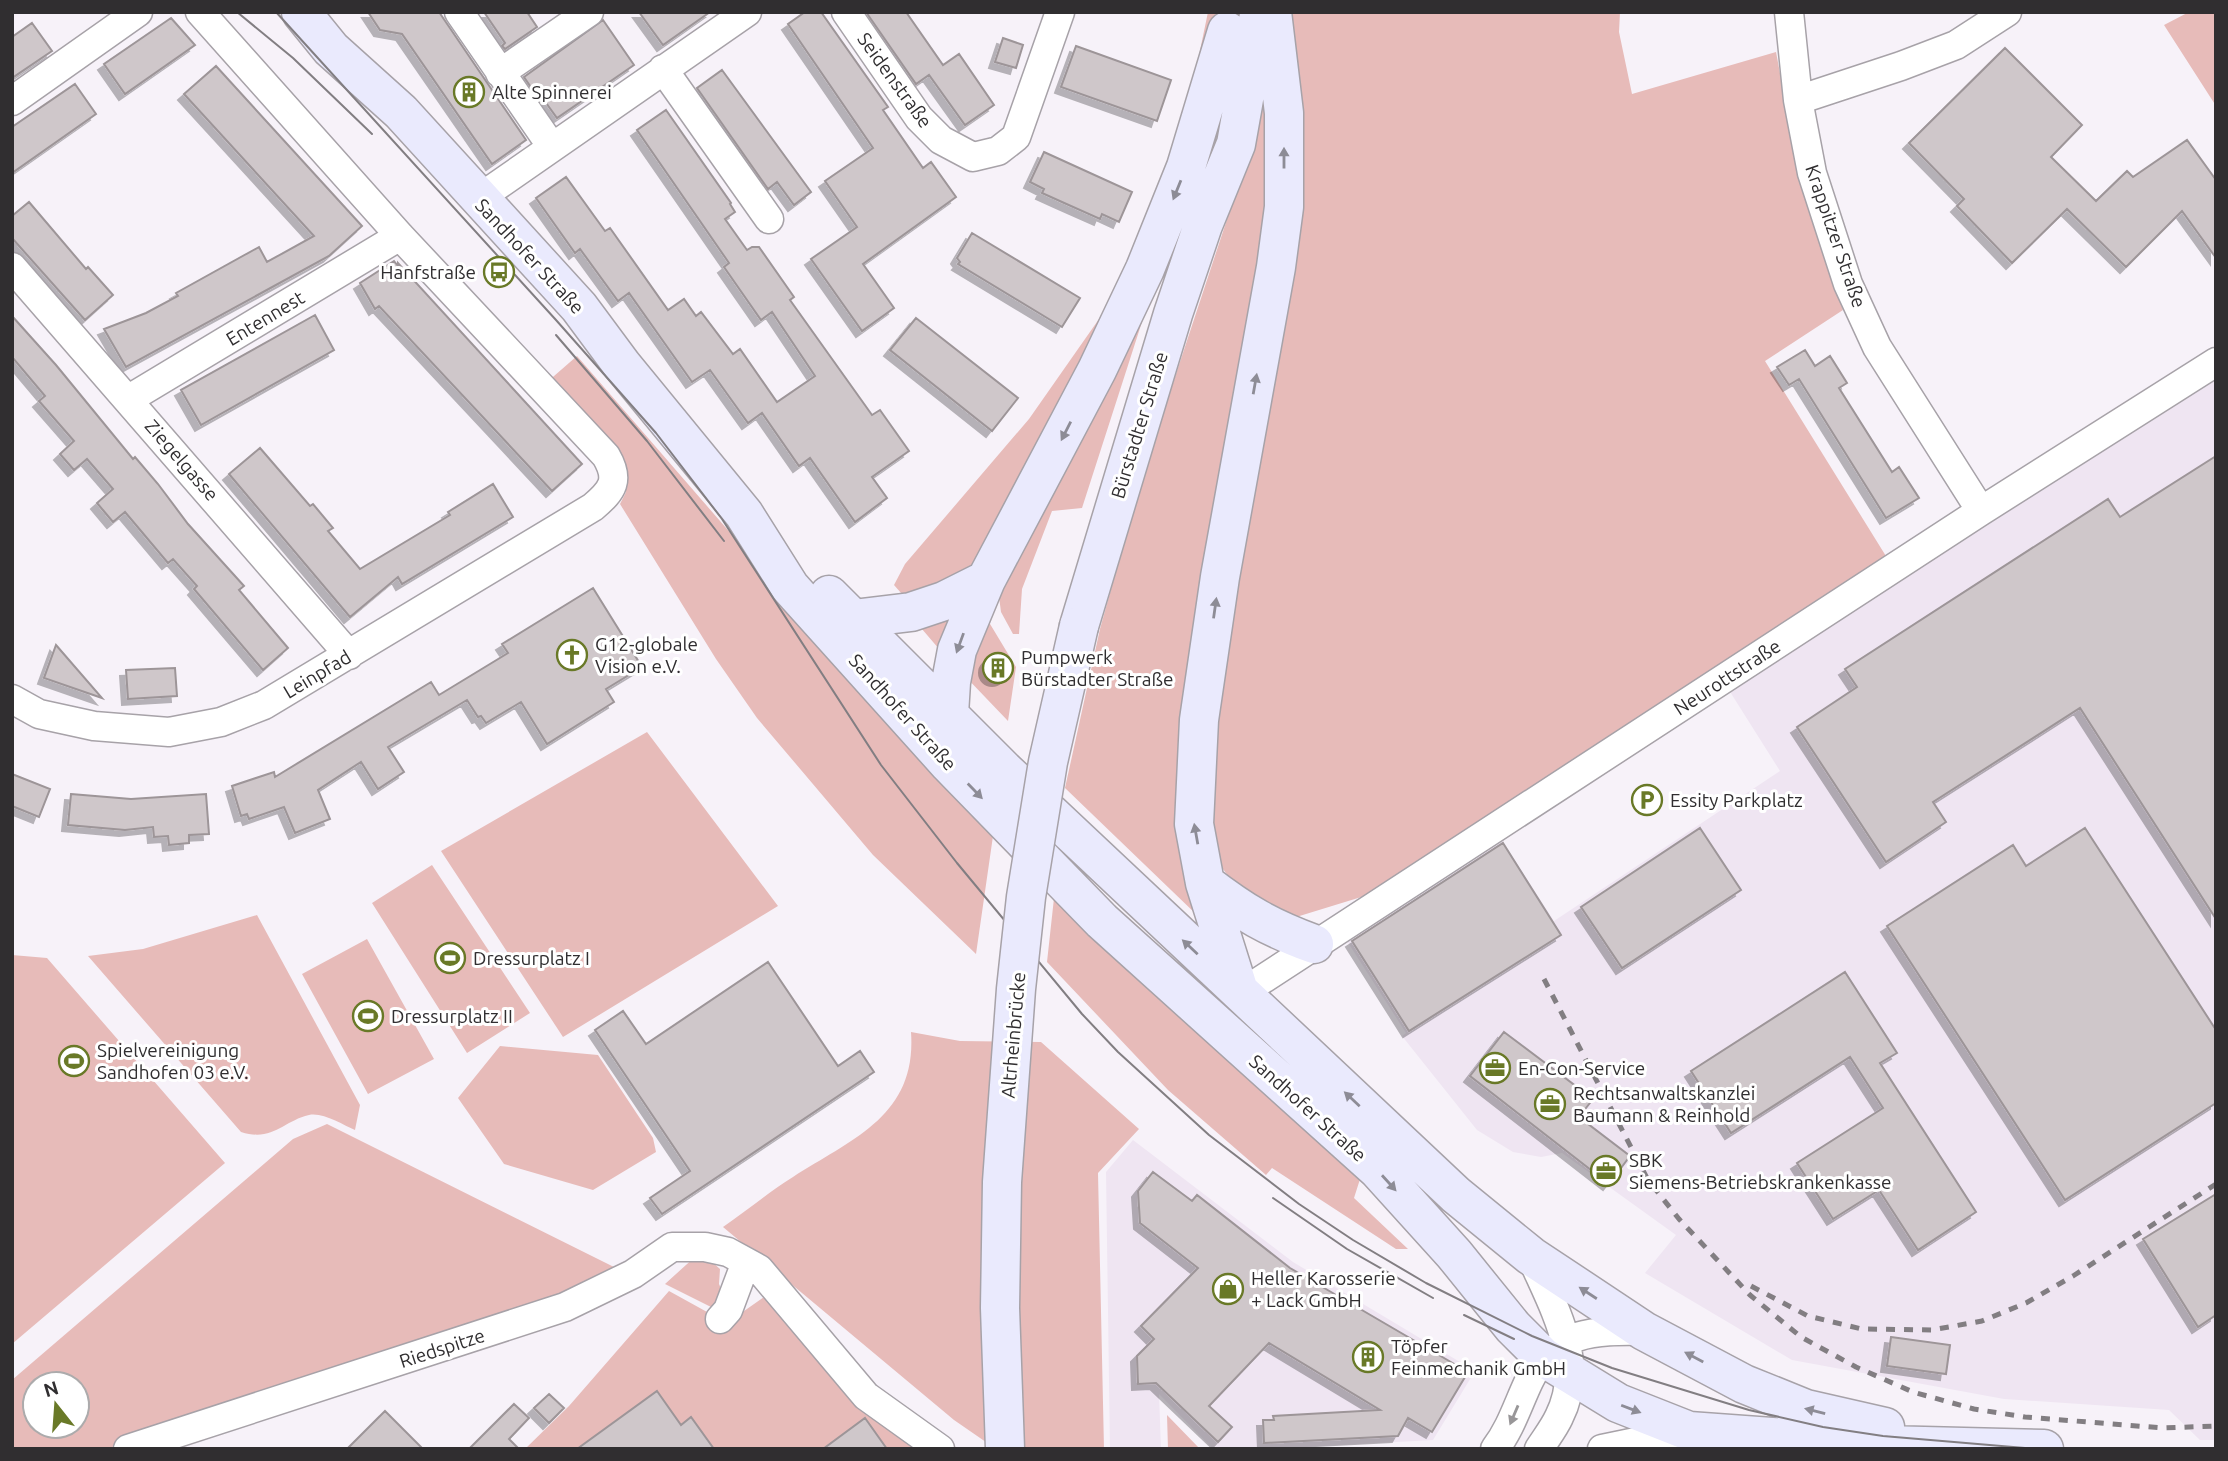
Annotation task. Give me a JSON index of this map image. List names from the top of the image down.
{
  "streets": {
    "street": [
      "Seidenstraße",
      "Krappitzer Straße",
      "Sandhofer Straße",
      "Entennest",
      "Bürstadter Straße",
      "Ziegelgasse",
      "Leinpfad",
      "Neurottstraße",
      "Altrheinbrücke",
      "Riedspitze"
    ]
  },
  "crossings": [
    ["Krappitzer Straße", "Neurottstraße"],
    ["Sandhofer Straße", "Neurottstraße"],
    ["Entennest", "Ziegelgasse"],
    ["Entennest", "Leinpfad"],
    ["Bürstadter Straße", "Altrheinbrücke"],
    ["Ziegelgasse", "Leinpfad"]
  ],
  "places": {
    "building": ["Alte Spinnerei", "Pumpwerk Bürstadter Straße", "Töpfer Feinmechanik GmbH"],
    "bus stop": ["Hanfstraße"],
    "church": ["G12-globale Vision e.V."],
    "parking": ["Essity Parkplatz"],
    "sports": ["Dressurplatz I", "Dressurplatz II", "Spielvereinigung Sandhofen 03 e.V."],
    "office": ["En-Con-Service", "Rechtsanwaltskanzlei Baumann & Reinhold", "SBK Siemens-Betriebskrankenkasse"],
    "shop": ["Heller Karosserie + Lack GmbH"]
  },
  "north": "top"
}
